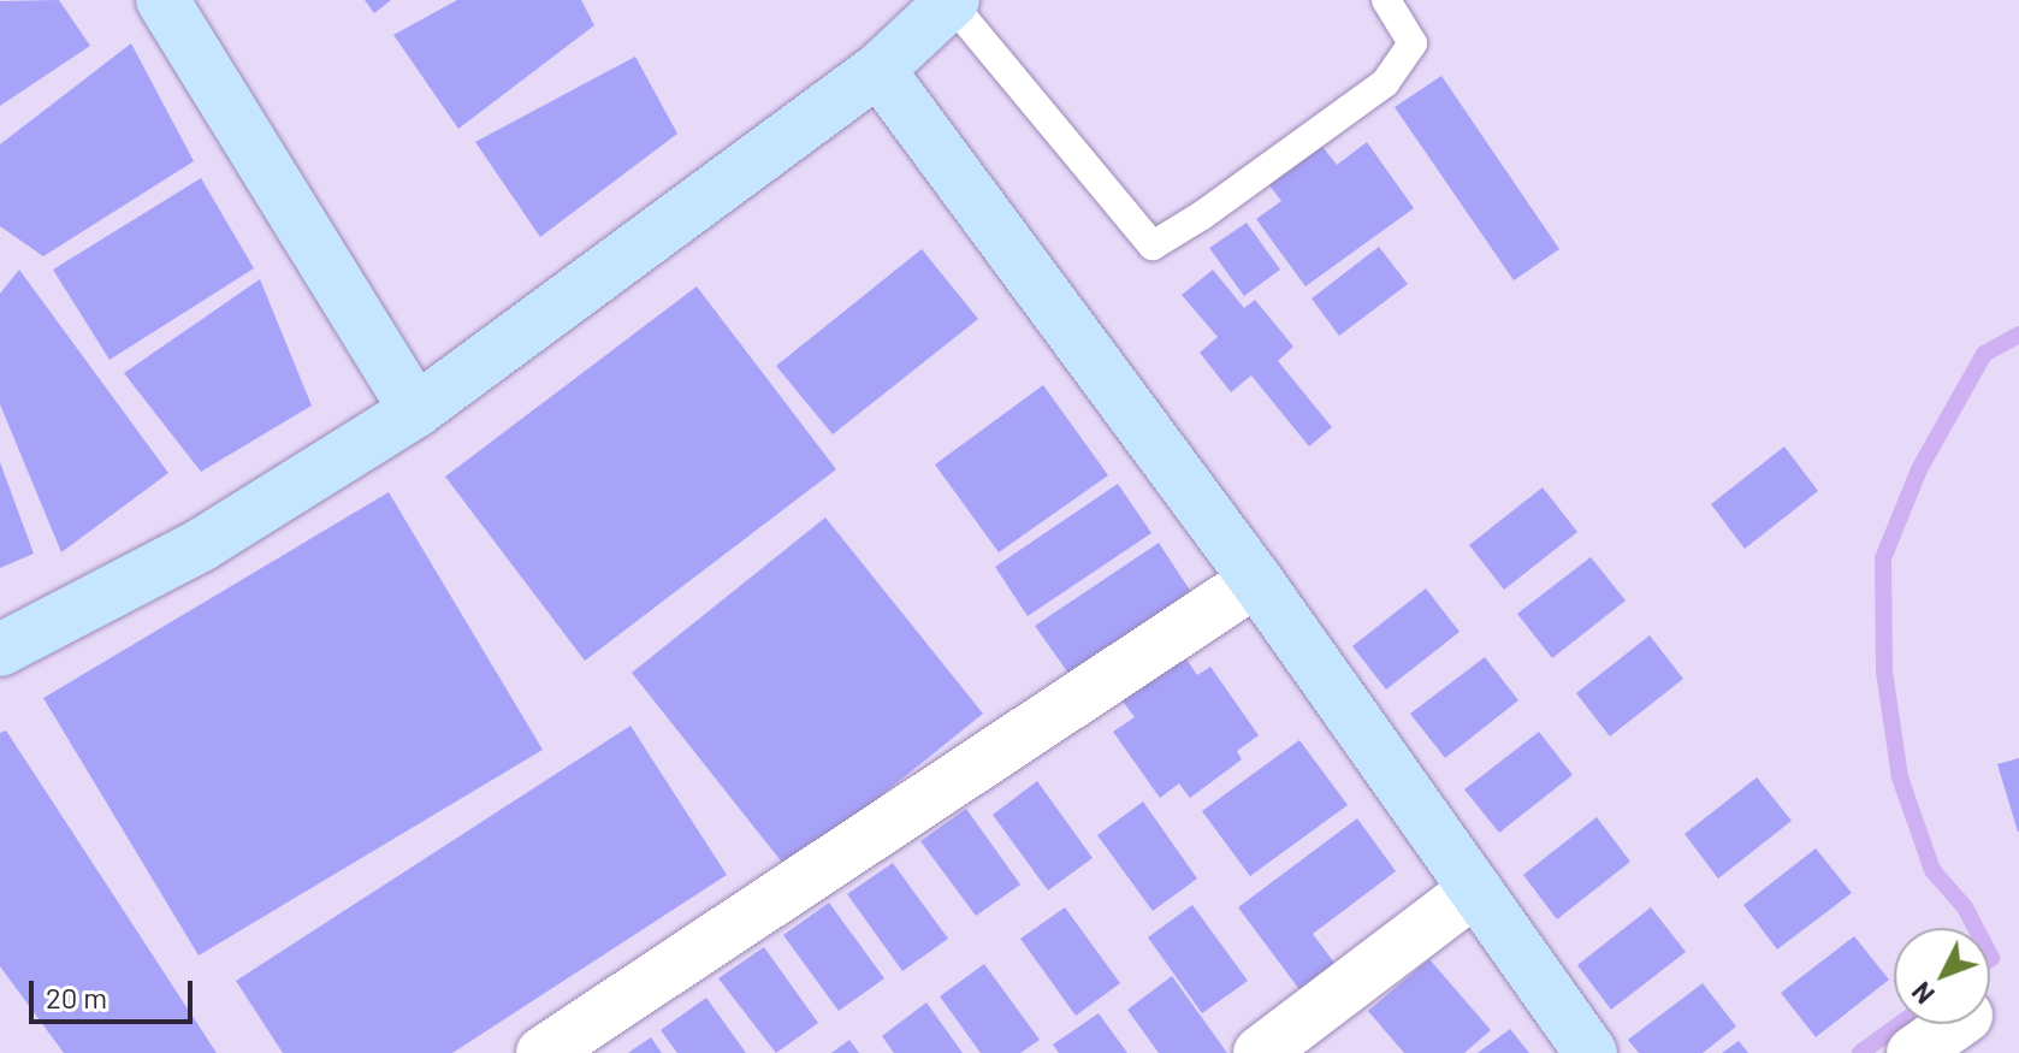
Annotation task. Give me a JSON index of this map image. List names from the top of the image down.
{
  "scale_bar": "20 m",
  "north": "bottom left"
}
